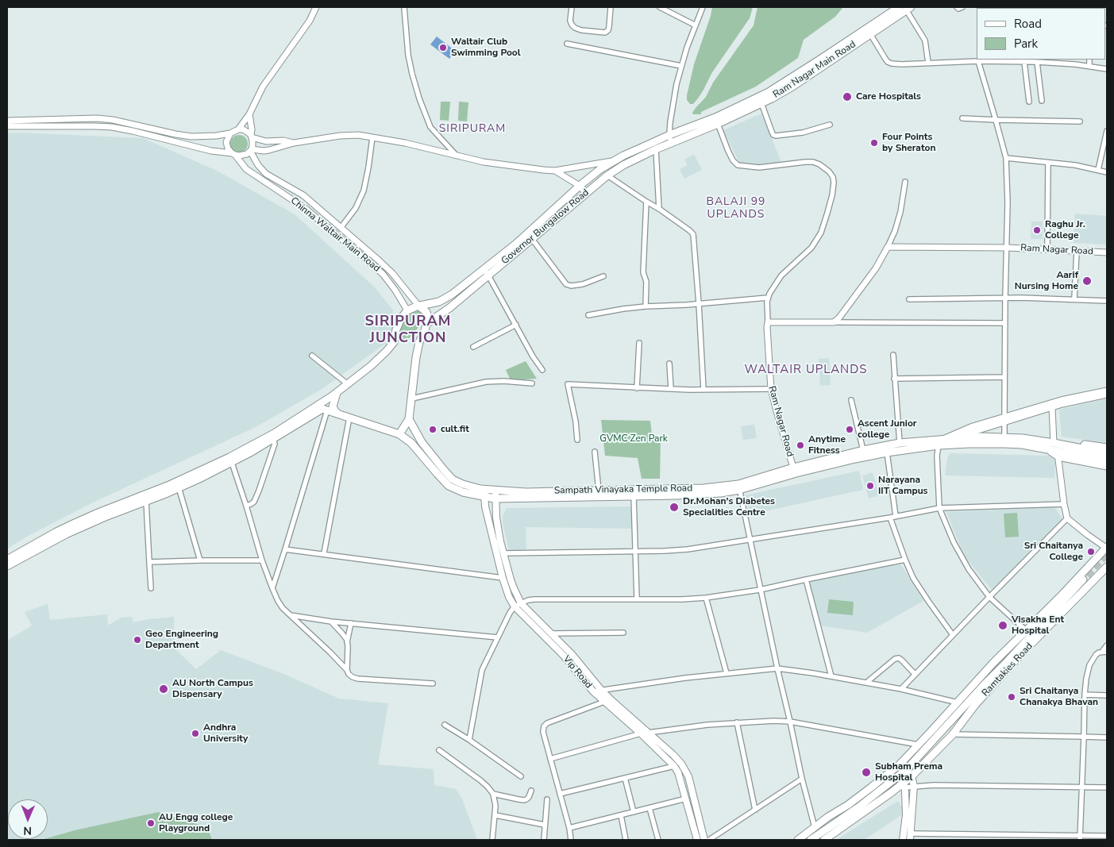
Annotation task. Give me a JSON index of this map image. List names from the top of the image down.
{
  "streets": {
    "main road": [
      "Ram Nagar Main Road",
      "Governor Bungalow Road",
      "Sampath Vinayaka Temple Road",
      "Ramtakies Road",
      "Vip Road"
    ],
    "street": ["Chinna Waltair Main Road", "Ram Nagar Road"]
  },
  "crossings": [
    ["Ram Nagar Main Road", "Governor Bungalow Road"],
    ["Ram Nagar Road", "Sampath Vinayaka Temple Road"],
    ["Sampath Vinayaka Temple Road", "Vip Road"]
  ],
  "districts": [
    "SIRIPURAM",
    "BALAJI 99 UPLANDS",
    "SIRIPURAM JUNCTION",
    "WALTAIR UPLANDS"
  ],
  "parks": ["GVMC Zen Park"],
  "places": [
    "Waltair Club Swimming Pool",
    "Care Hospitals",
    "Four Points by Sheraton",
    "Raghu Jr. College",
    "Aarif Nursing Home",
    "cult.fit",
    "Ascent Junior college",
    "Anytime Fitness",
    "Narayana IIT Campus",
    "Dr.Mohan's Diabetes Specialities Centre",
    "Sri Chaitanya College",
    "Visakha Ent Hospital",
    "Geo Engineering Department",
    "AU North Campus Dispensary",
    "Sri Chaitanya Chanakya Bhavan",
    "Andhra University",
    "Subham Prema Hospital",
    "AU Engg college Playground"
  ],
  "legend": ["Road", "Park"],
  "north": "bottom"
}
